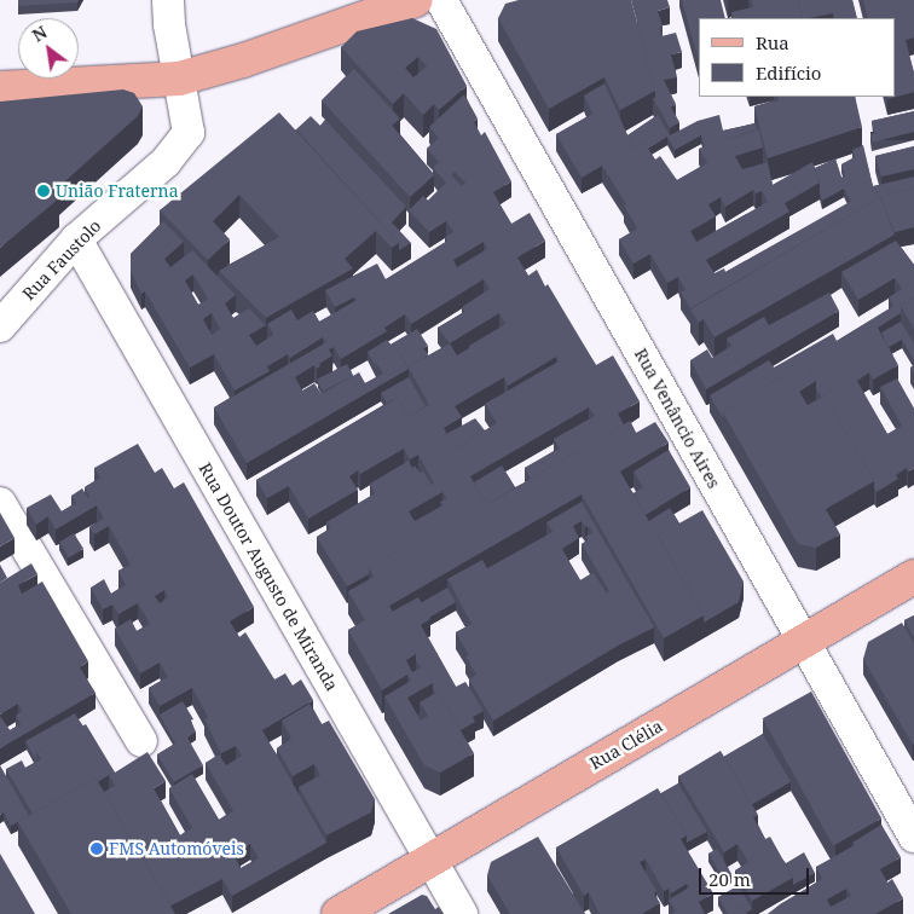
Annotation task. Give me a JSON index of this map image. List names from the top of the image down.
{
  "streets": {
    "main road": ["Rua Clélia"],
    "street": ["Rua Faustolo", "Rua Venâncio Aires", "Rua Doutor Augusto de Miranda"]
  },
  "crossings": [
    ["Rua Faustolo", "Rua Doutor Augusto de Miranda"],
    ["Rua Venâncio Aires", "Rua Clélia"],
    ["Rua Doutor Augusto de Miranda", "Rua Clélia"]
  ],
  "places": ["União Fraterna", "FMS Automóveis"],
  "legend": ["Rua", "Edifício"],
  "scale_bar": "20 m",
  "north": "top left"
}
